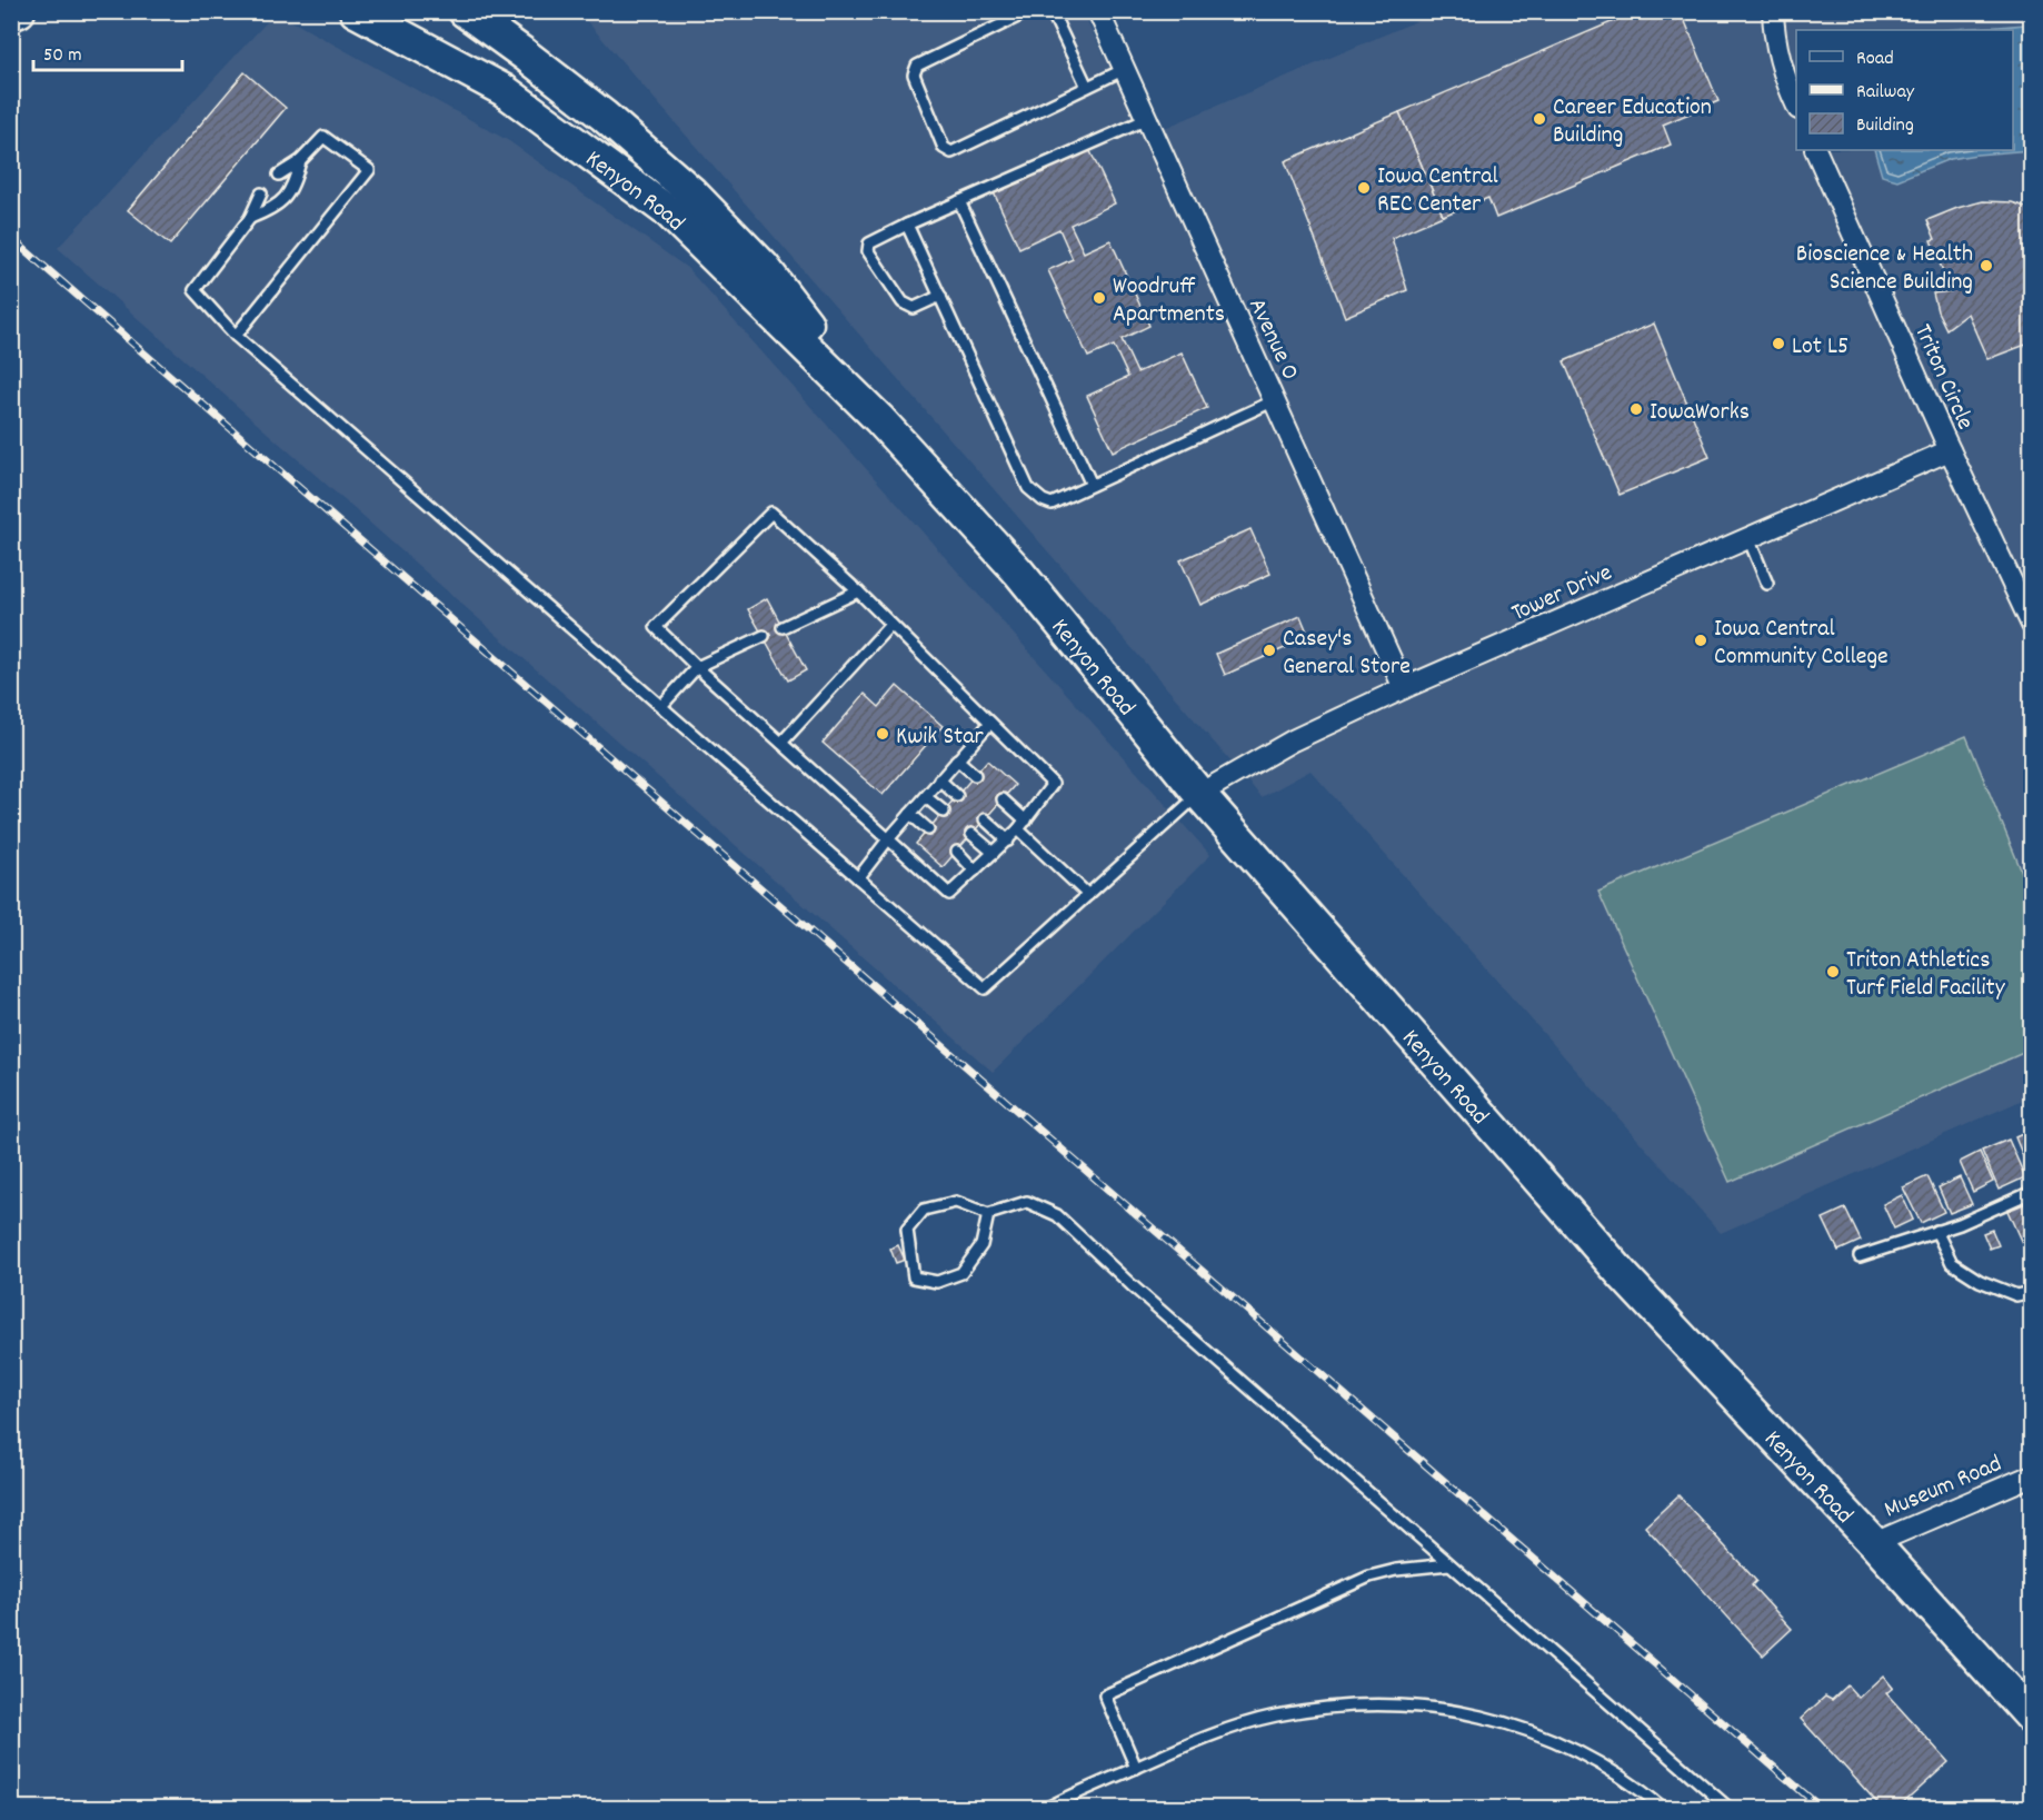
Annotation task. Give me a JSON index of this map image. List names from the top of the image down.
{
  "streets": {
    "main road": ["Kenyon Road"],
    "street": [
      "Avenue O",
      "Triton Circle",
      "Tower Drive",
      "Museum Road"
    ]
  },
  "crossings": [
    ["Kenyon Road", "Tower Drive"],
    ["Kenyon Road", "Museum Road"],
    ["Avenue O", "Tower Drive"],
    ["Triton Circle", "Tower Drive"]
  ],
  "places": [
    "Career Education Building",
    "Iowa Central REC Center",
    "Bioscience & Health Science Building",
    "Woodruff Apartments",
    "Lot L5",
    "IowaWorks",
    "Iowa Central Community College",
    "Casey's General Store",
    "Kwik Star",
    "Triton Athletics Turf Field Facility"
  ],
  "legend": ["Road", "Railway", "Building"],
  "scale_bar": "50 m"
}
